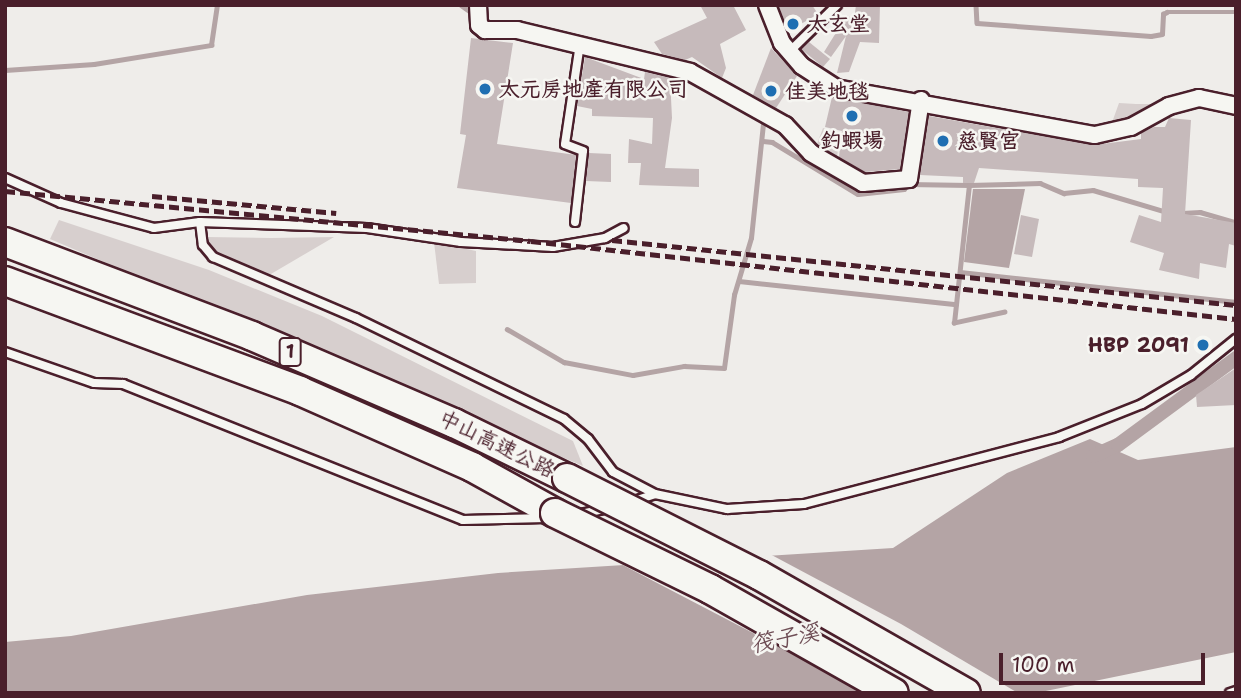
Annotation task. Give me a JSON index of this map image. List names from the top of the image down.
{
  "streets": {
    "highway": ["1", "中山高速公路"]
  },
  "water": ["筏子溪"],
  "places": [
    "太玄堂",
    "太元房地產有限公司",
    "佳美地毯",
    "釣蝦場",
    "慈賢宮",
    "HBP 2091"
  ],
  "scale_bar": "100 m"
}
